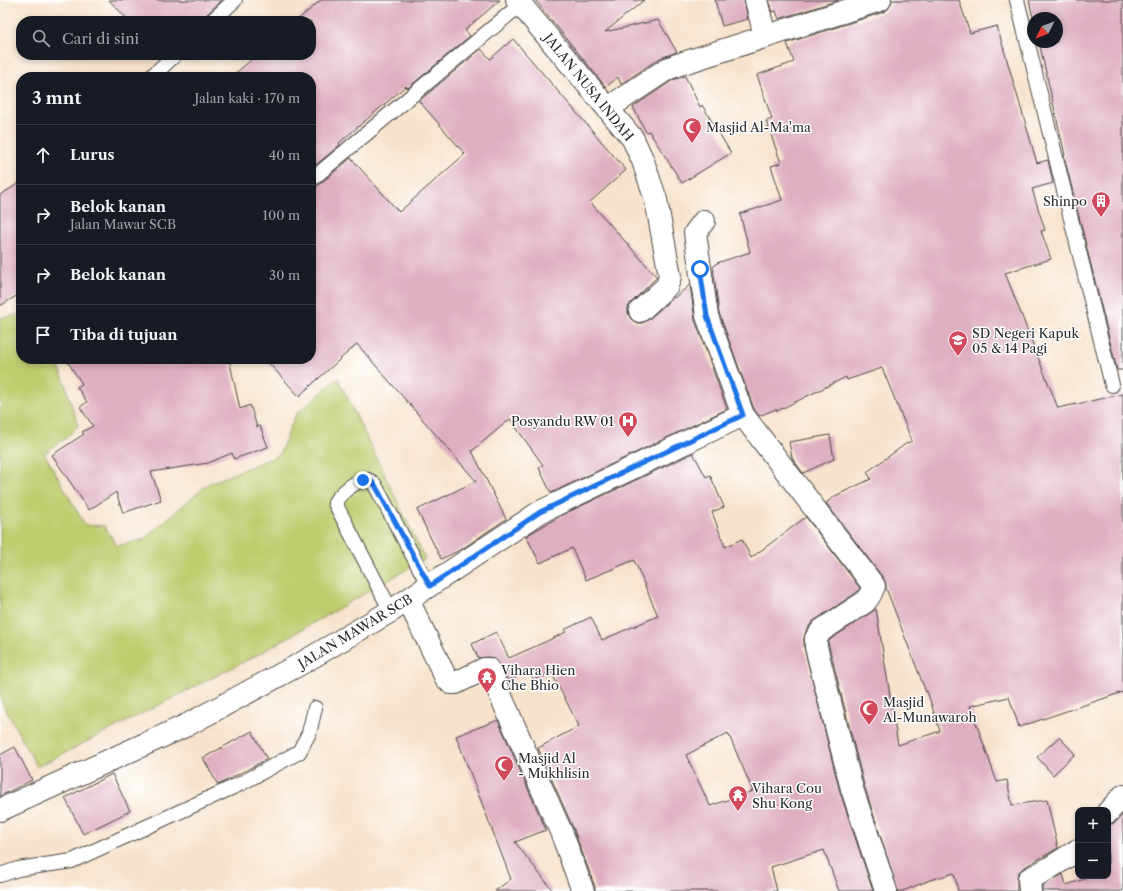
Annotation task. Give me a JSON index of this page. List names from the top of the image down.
{
  "streets": {
    "street": ["JALAN NUSA INDAH", "JALAN MAWAR SCB"]
  },
  "places": {
    "mosque": ["Masjid Al-Ma'ma", "Masjid Al-Munawaroh", "Masjid Al - Mukhlisin"],
    "building": ["Shinpo"],
    "school or university": ["SD Negeri Kapuk 05 & 14 Pagi"],
    "hospital": ["Posyandu RW 01"],
    "temple": ["Vihara Hien Che Bhio", "Vihara Cou Shu Kong"]
  },
  "north": "bottom left",
  "page": {
    "search": "Cari di sini",
    "heading": ["3 mnt", "Jalan kaki · 170 m"],
    "list": [
      ["Lurus", "40 m"],
      ["Belok kanan", "Jalan Mawar SCB", "100 m"],
      ["Belok kanan", "30 m"],
      "Tiba di tujuan"
    ],
    "map_buttons": ["+", "−"]
  }
}
